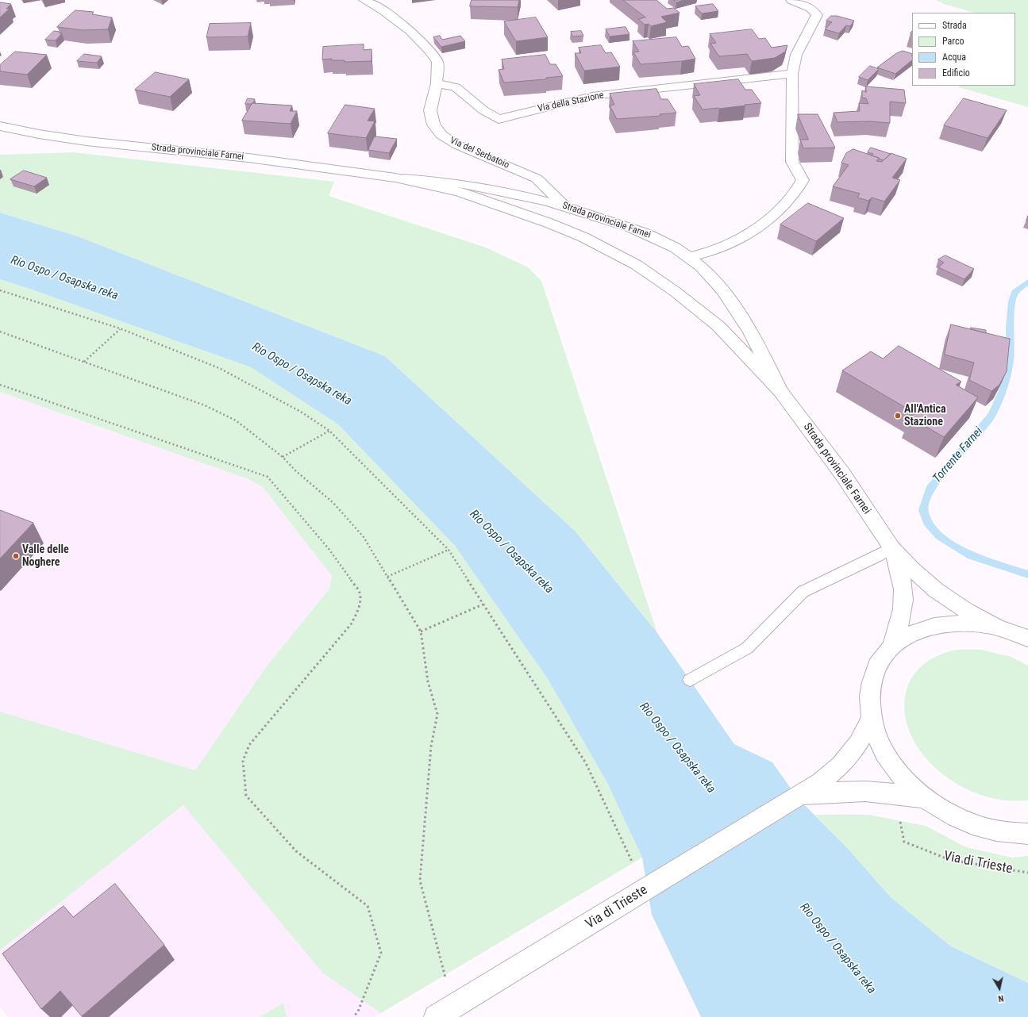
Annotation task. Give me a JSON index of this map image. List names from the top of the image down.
{
  "streets": {
    "street": [
      "Via della Stazione",
      "Strada provinciale Farnei",
      "Via del Serbatoio",
      "Via di Trieste"
    ]
  },
  "crossings": [
    ["Via della Stazione", "Via del Serbatoio"],
    ["Strada provinciale Farnei", "Via del Serbatoio"],
    ["Strada provinciale Farnei", "Via di Trieste"]
  ],
  "water": ["Rio Ospo / Osapska reka", "Torrente Farnei"],
  "places": ["All'Antica Stazione", "Valle delle Noghere"],
  "legend": [
    "Strada",
    "Parco",
    "Acqua",
    "Edificio"
  ],
  "north": "bottom"
}
